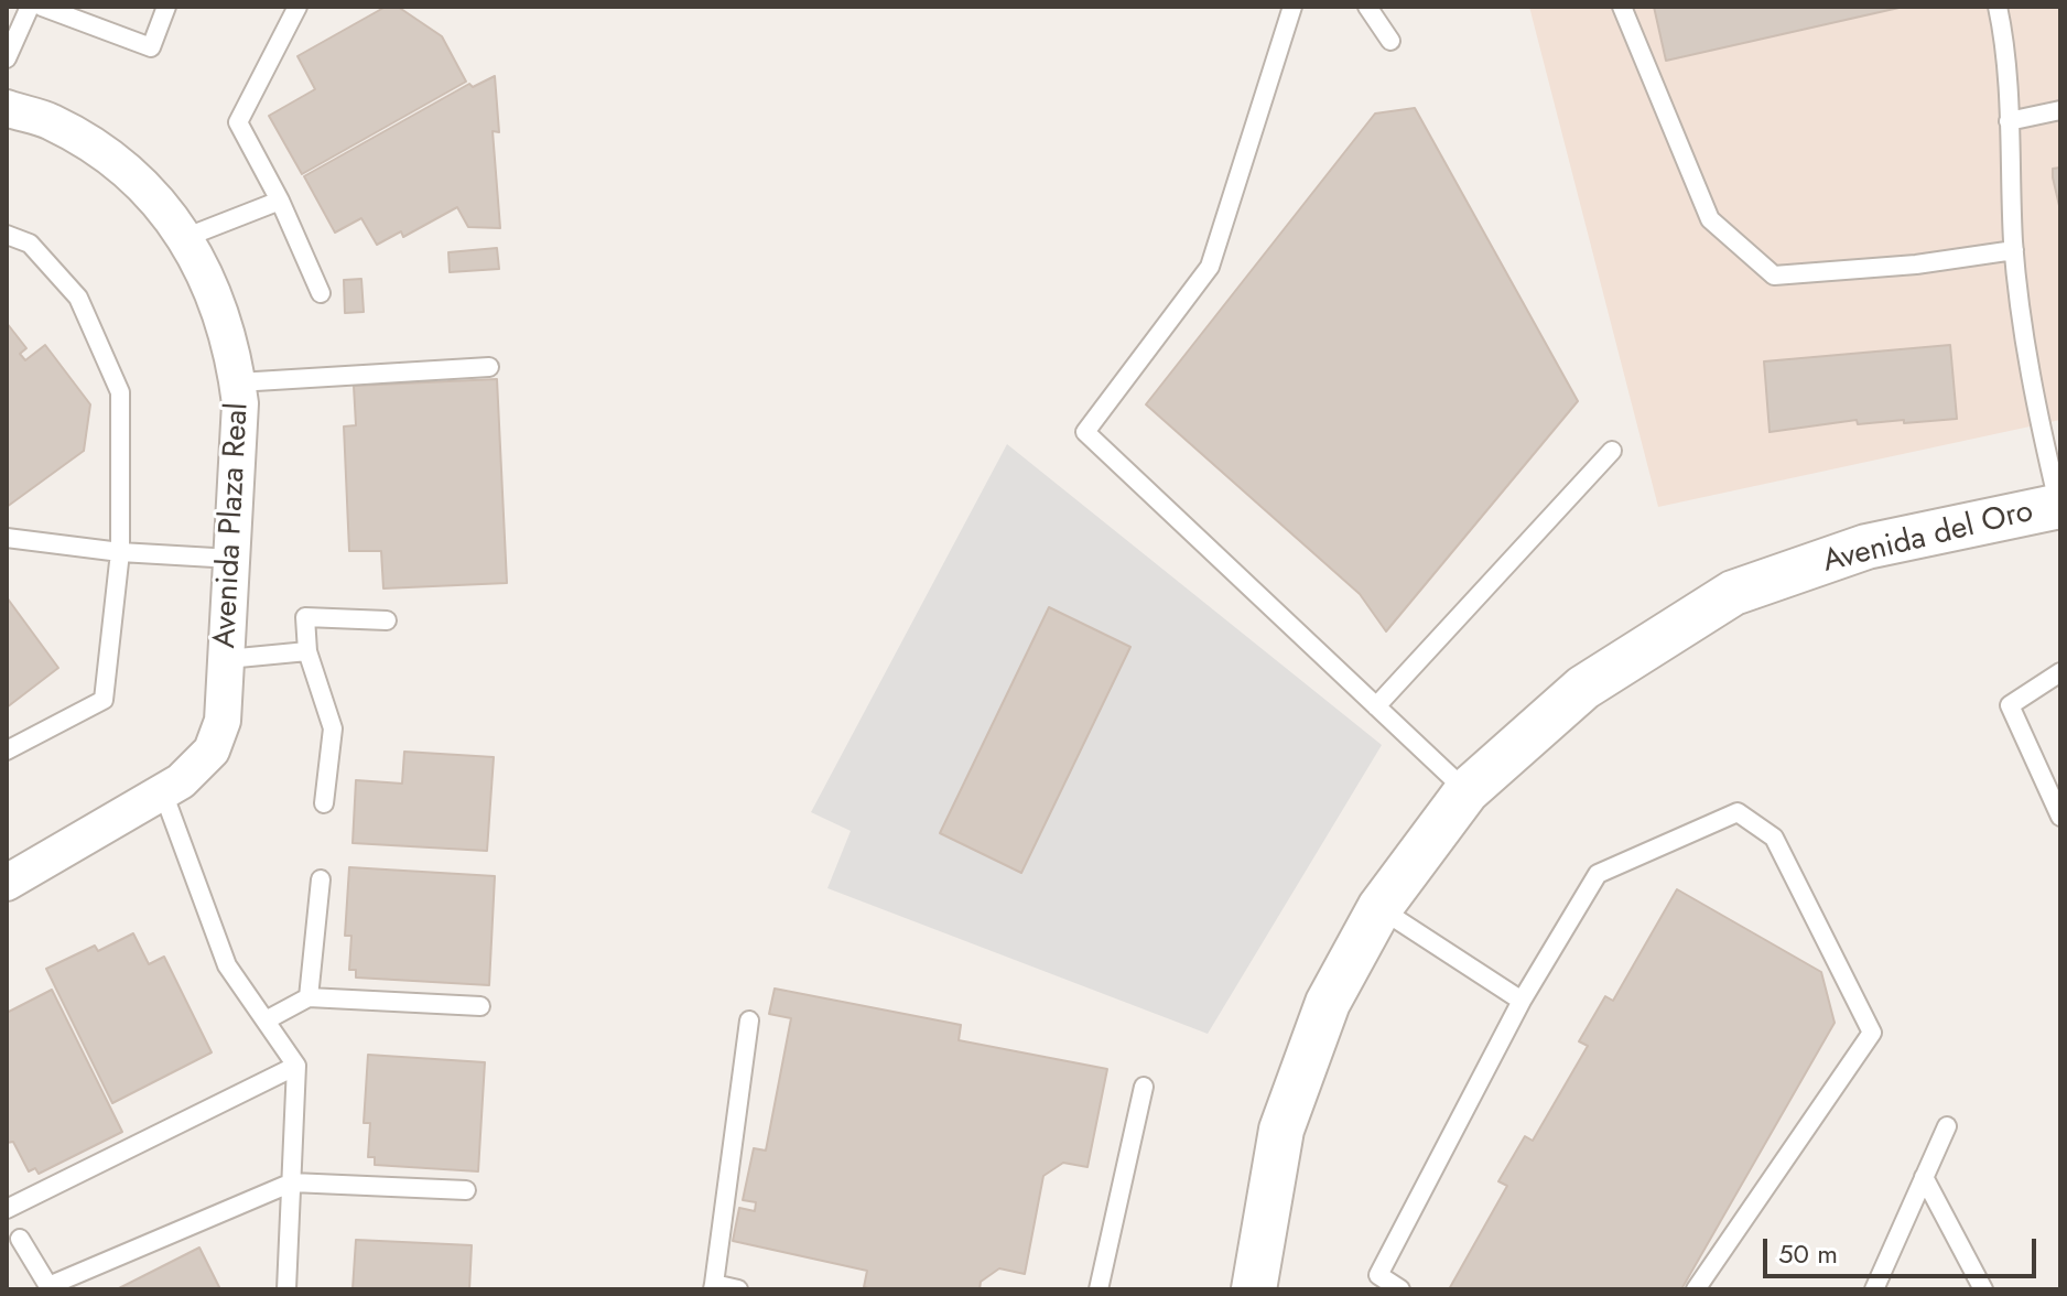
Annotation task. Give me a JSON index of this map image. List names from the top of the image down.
{
  "streets": {
    "street": ["Avenida Plaza Real", "Avenida del Oro"]
  },
  "scale_bar": "50 m"
}
